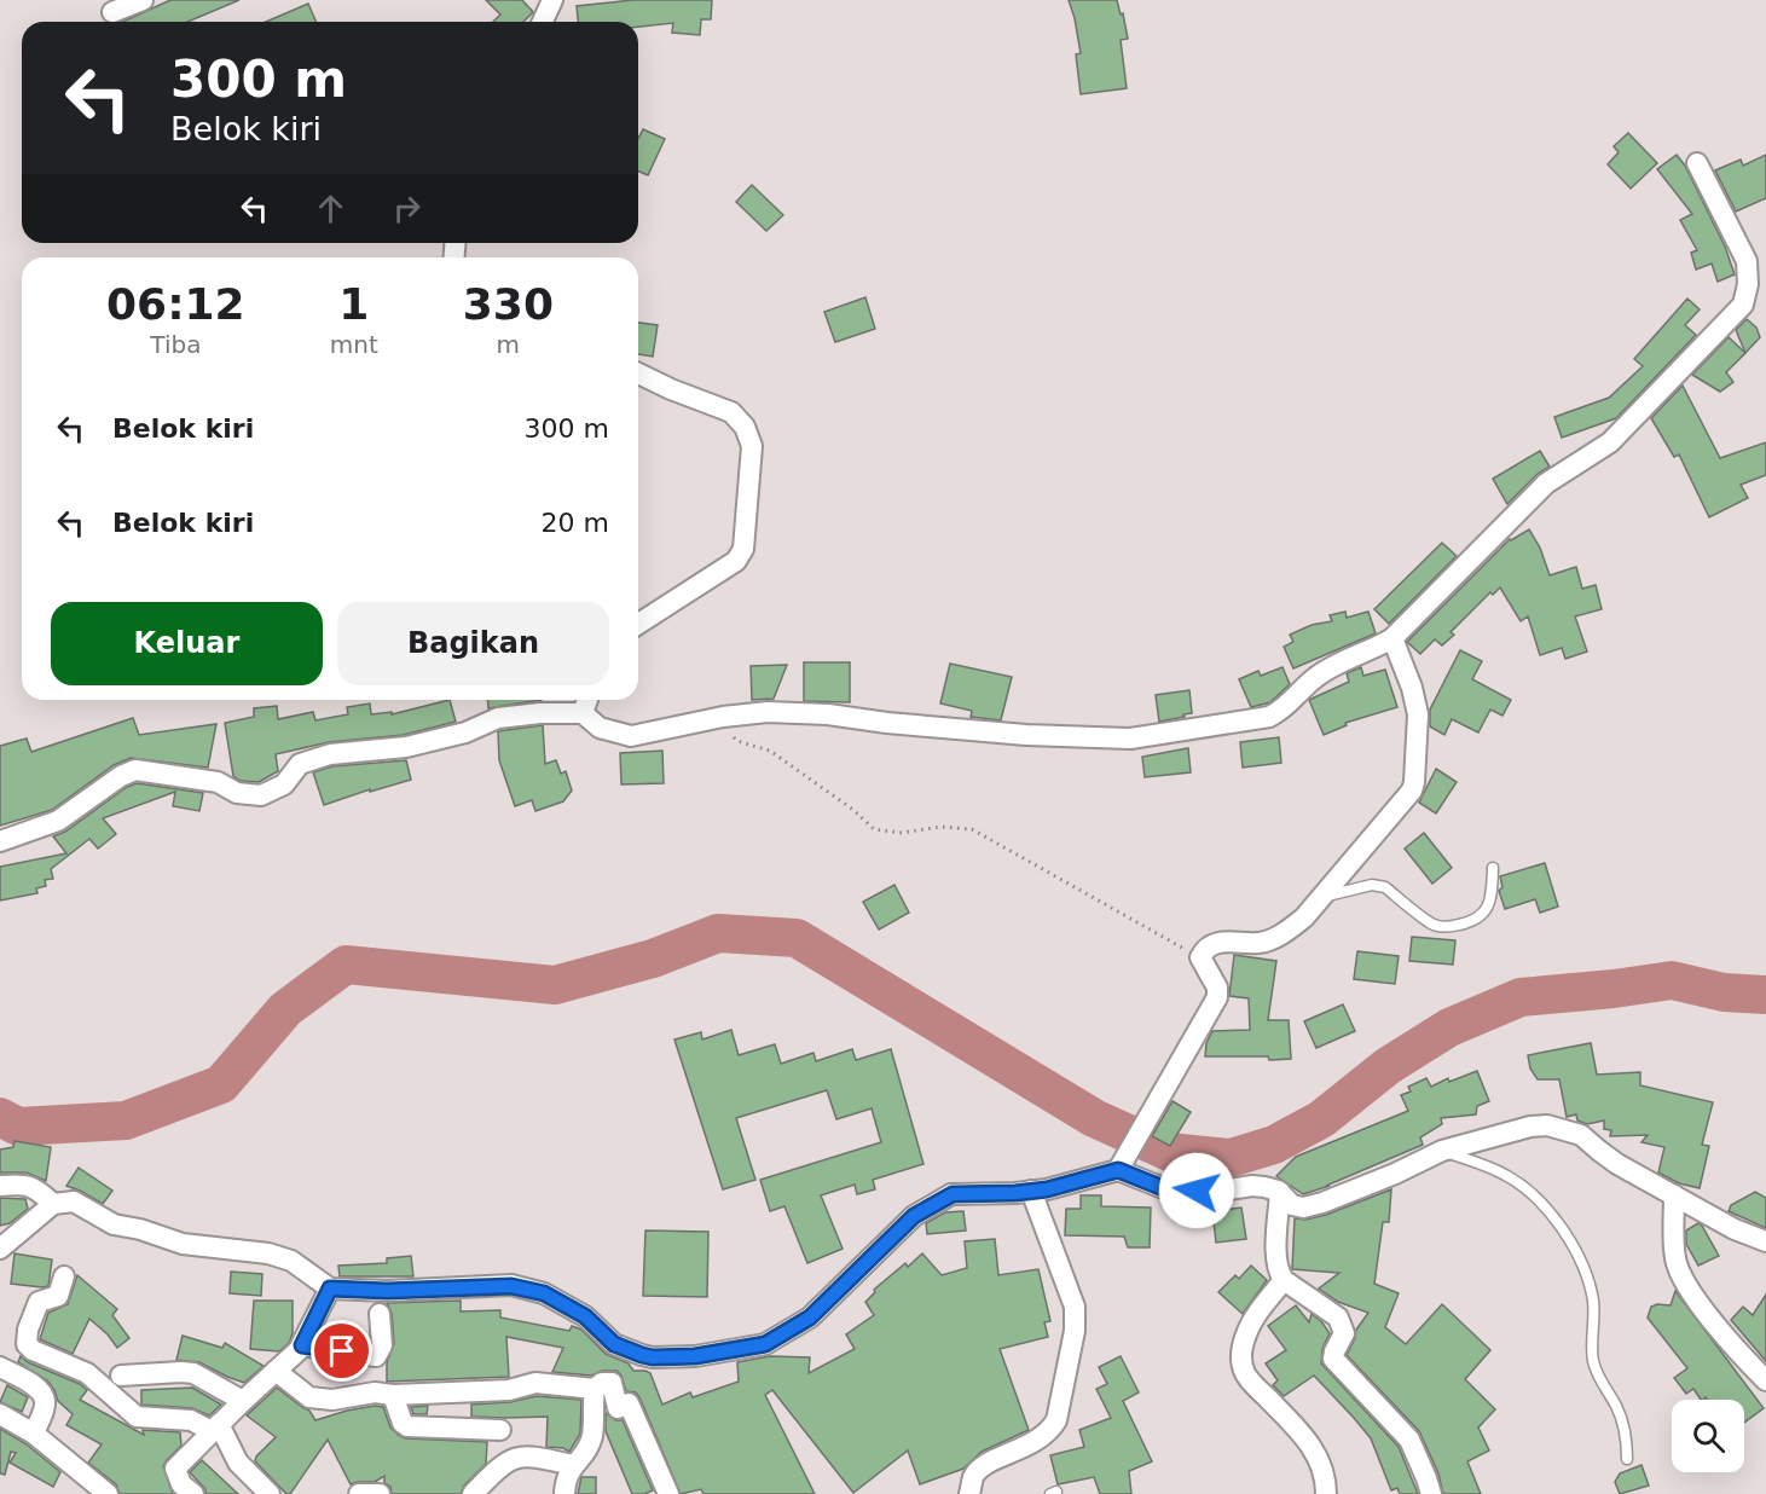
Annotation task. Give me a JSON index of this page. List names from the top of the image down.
{
  "page": {
    "turn": ["300 m", "Belok kiri"],
    "eta": [
      "06:12",
      "Tiba",
      "1",
      "mnt",
      "330",
      "m"
    ],
    "list": [
      {
        "name": "Belok kiri",
        "value": "300 m"
      },
      {
        "name": "Belok kiri",
        "value": "20 m"
      }
    ],
    "buttons": ["Keluar", "Bagikan"]
  }
}
